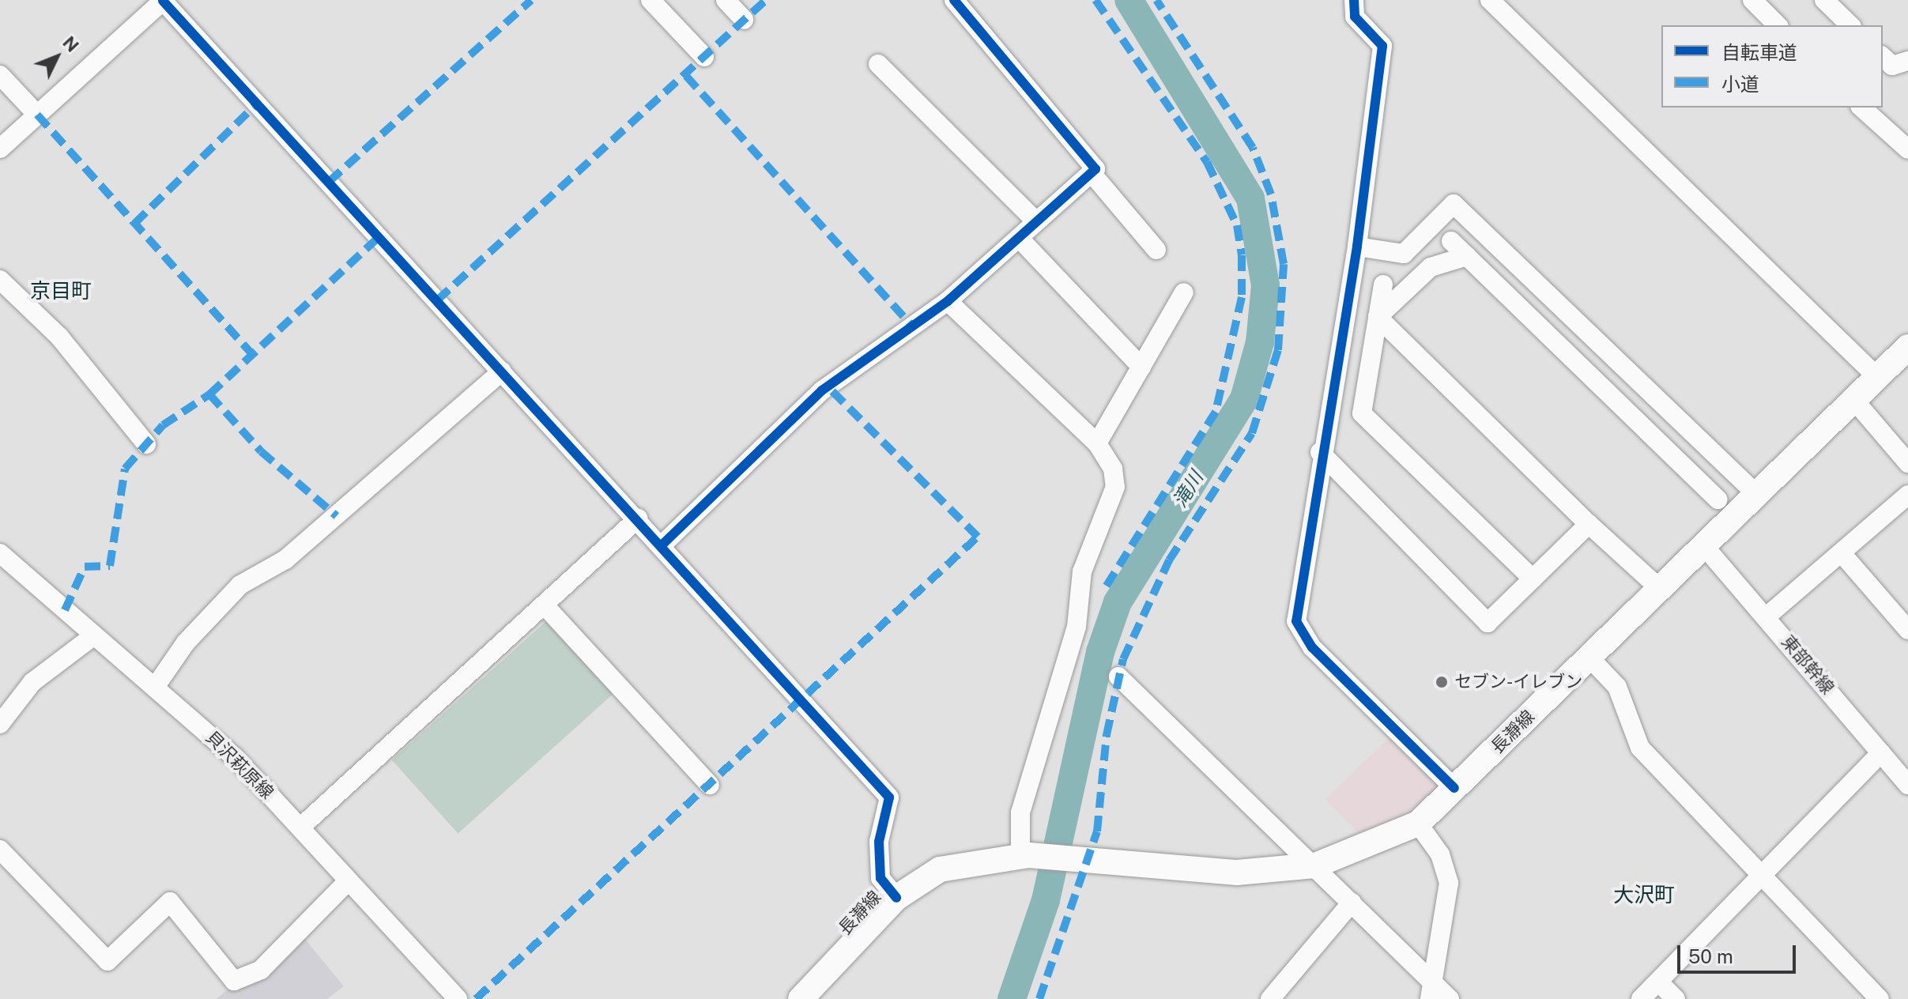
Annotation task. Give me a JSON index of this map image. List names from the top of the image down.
{
  "streets": {
    "main road": ["長瀞線"],
    "street": ["東部幹線", "貝沢萩原線"]
  },
  "crossings": [
    ["東部幹線", "長瀞線"]
  ],
  "districts": ["京目町", "大沢町"],
  "water": ["滝川"],
  "places": ["セブン-イレブン"],
  "legend": ["自転車道", "小道"],
  "scale_bar": "50 m",
  "north": "top right"
}
